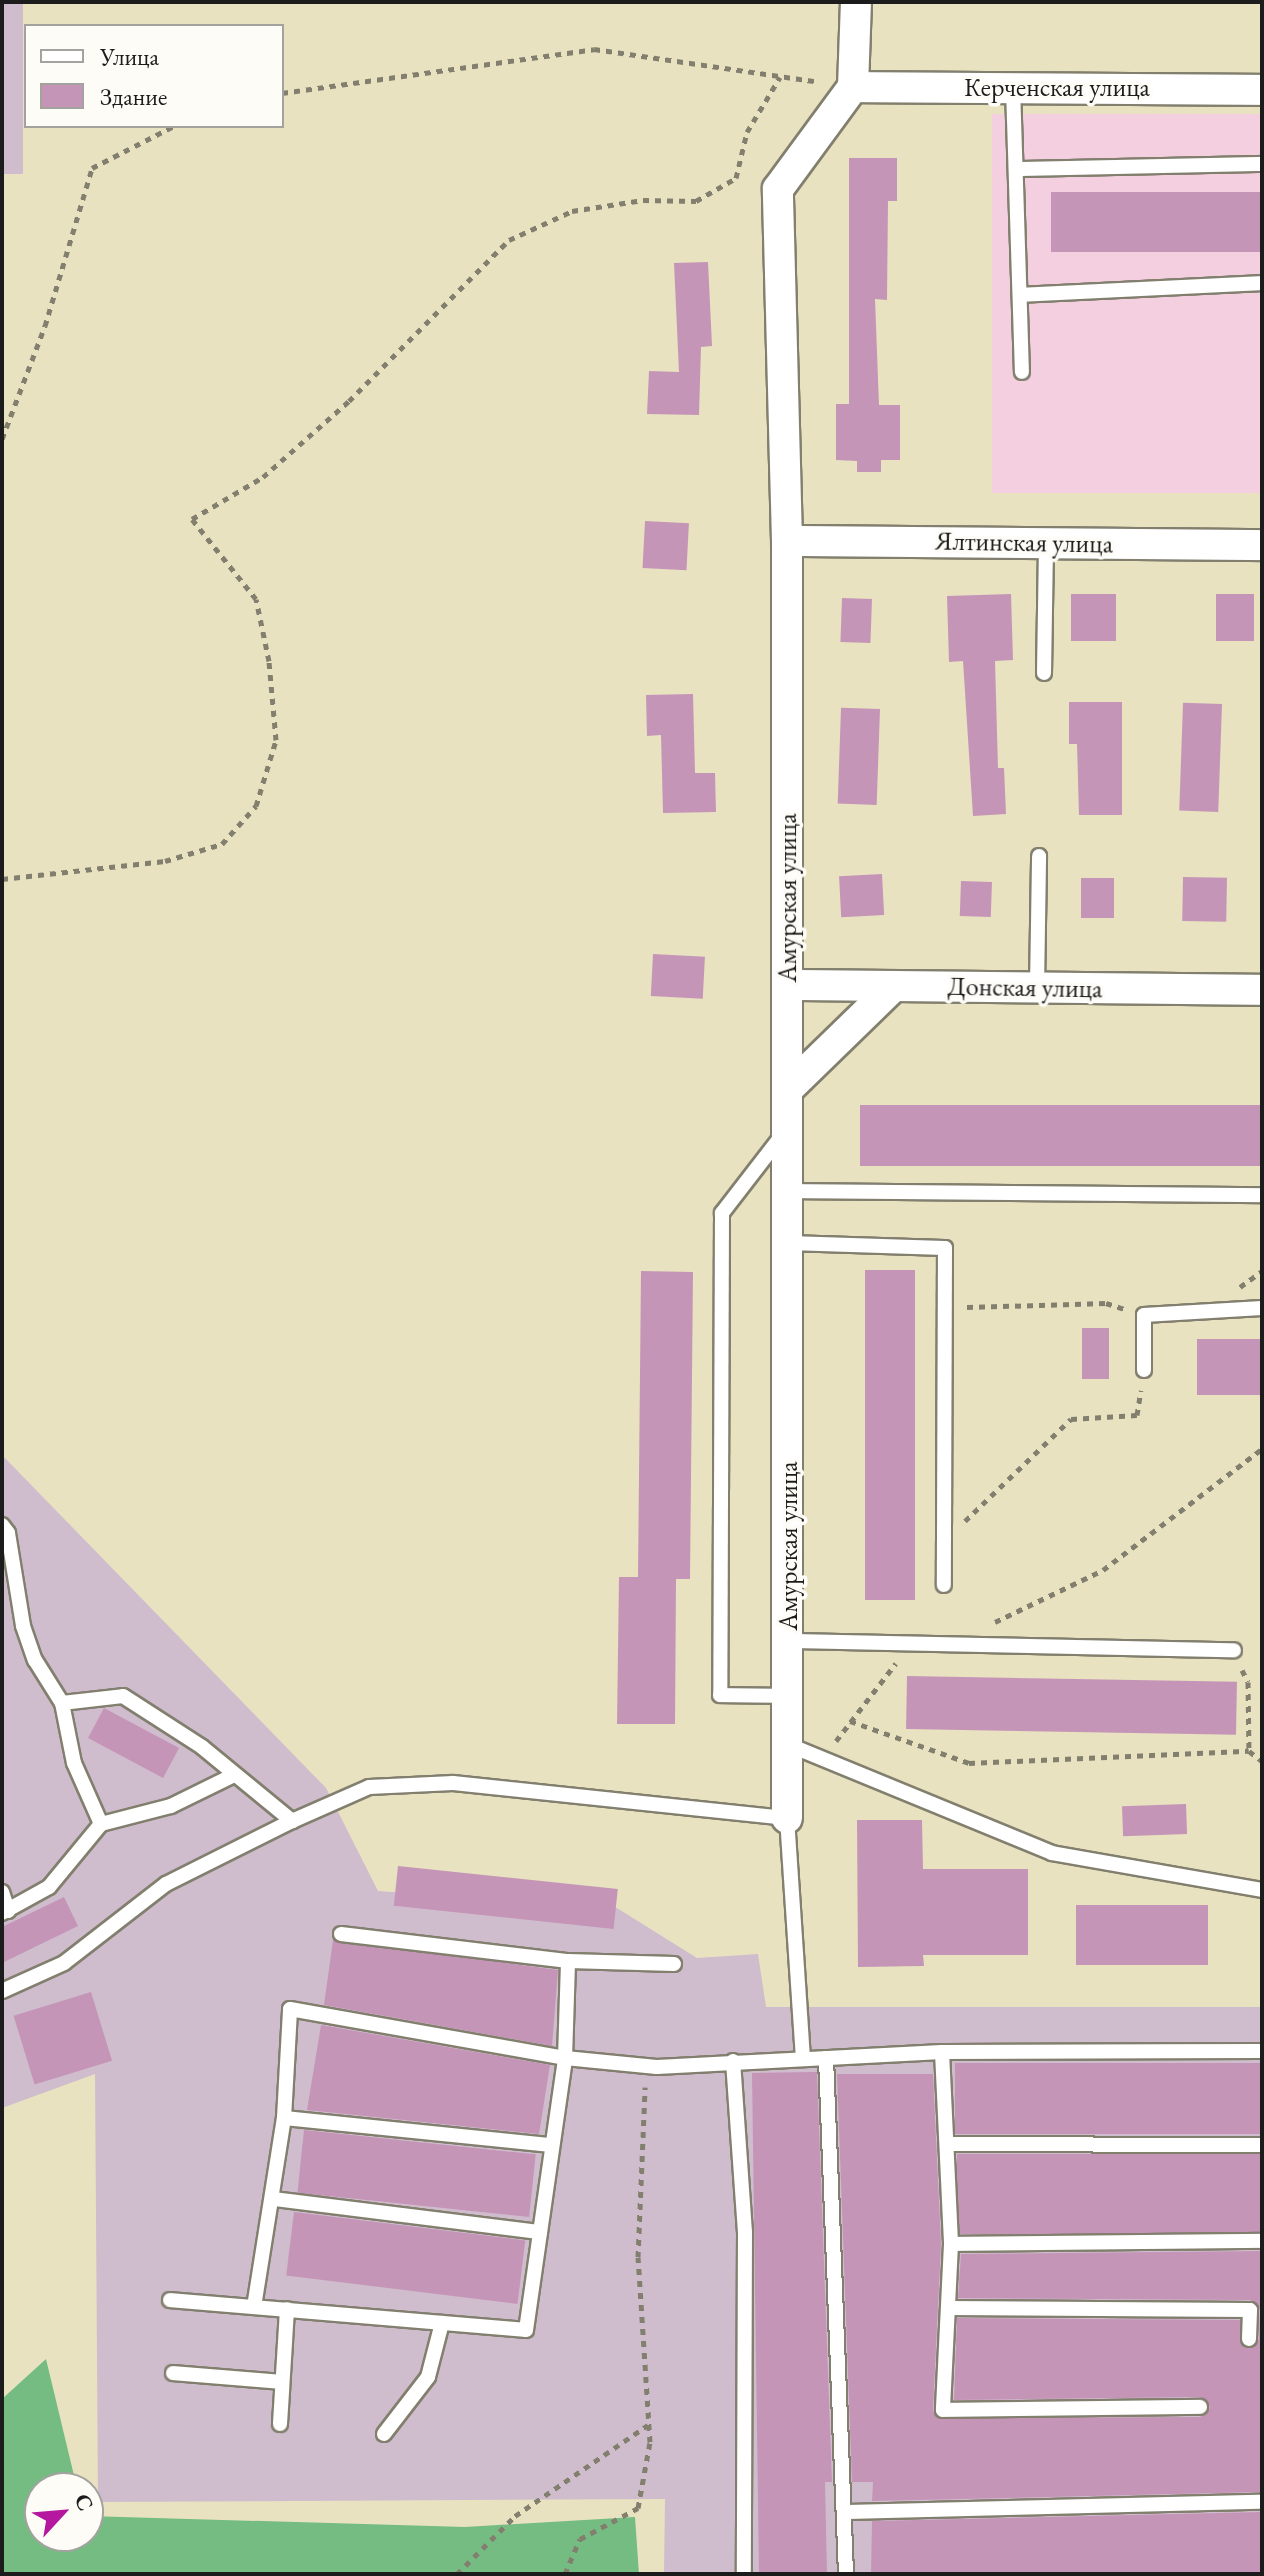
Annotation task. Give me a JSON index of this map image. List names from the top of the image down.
{
  "streets": {
    "street": [
      "Керченская улица",
      "Ялтинская улица",
      "Амурская улица",
      "Донская улица"
    ]
  },
  "crossings": [
    ["Керченская улица", "Амурская улица"],
    ["Ялтинская улица", "Амурская улица"],
    ["Амурская улица", "Донская улица"]
  ],
  "legend": ["Улица", "Здание"],
  "north": "top right"
}
